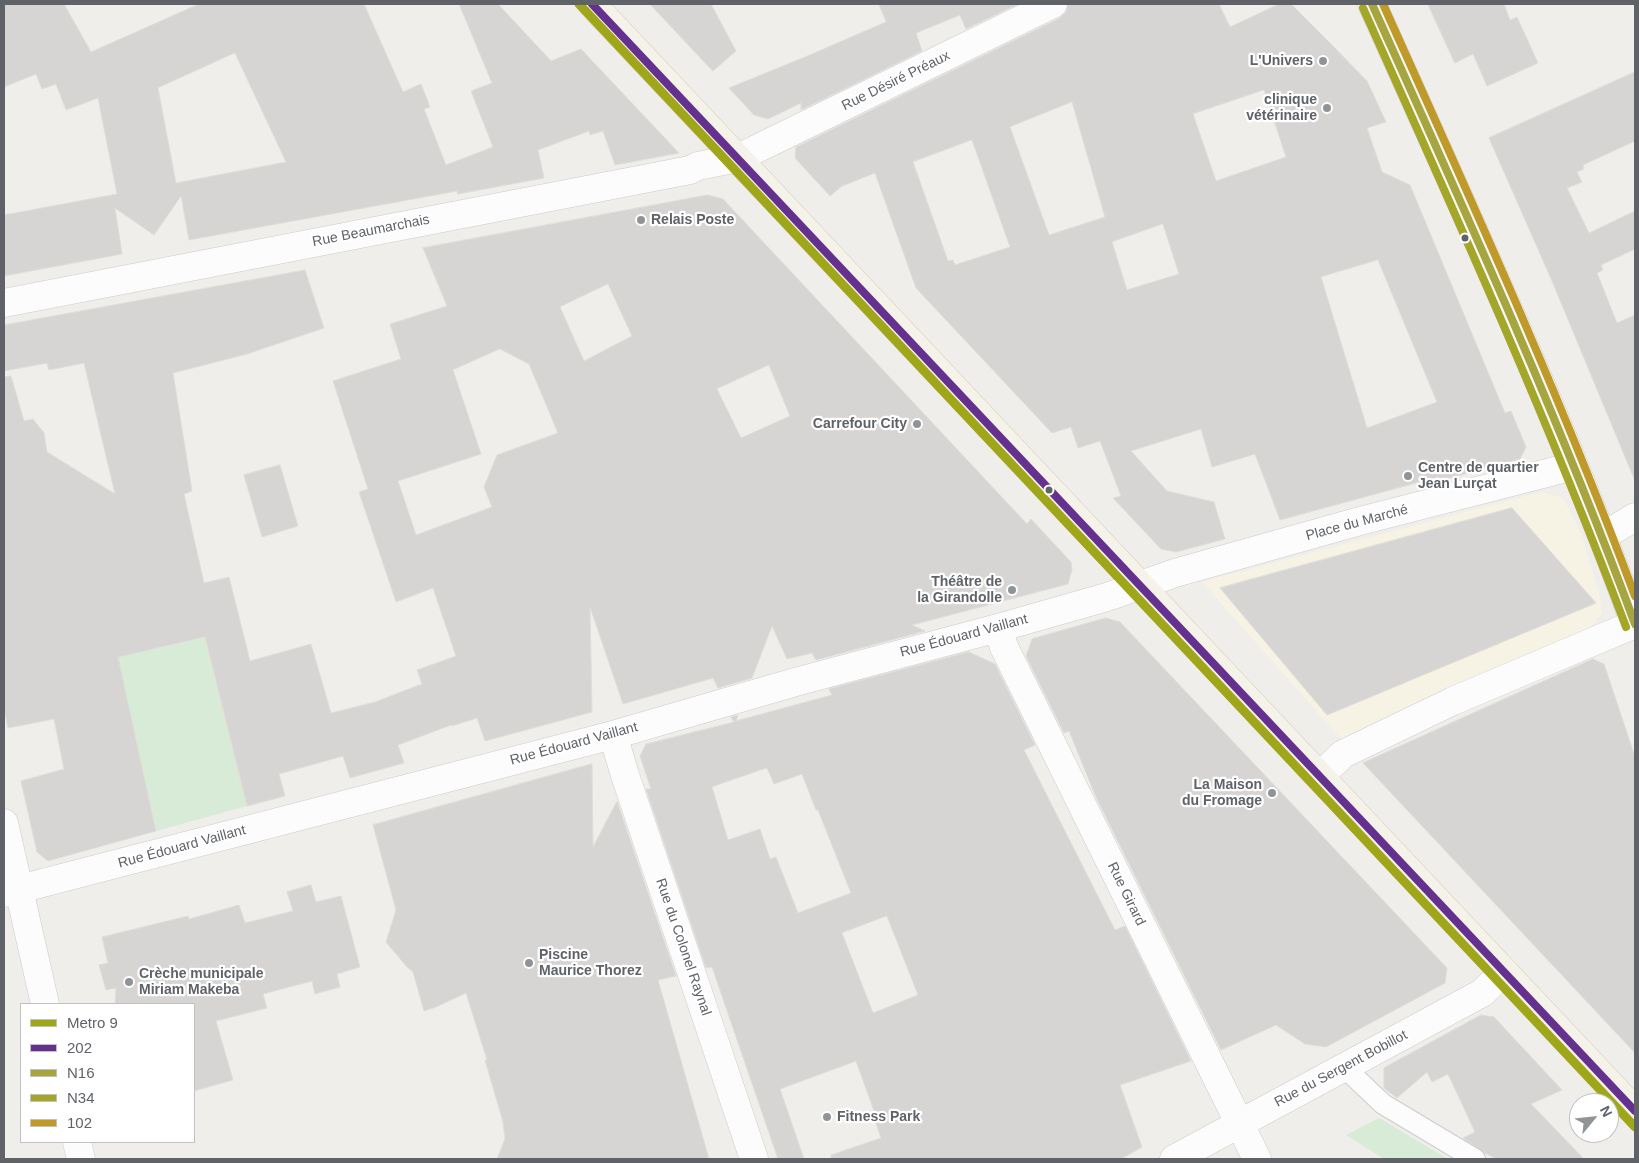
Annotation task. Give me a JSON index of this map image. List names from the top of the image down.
{
  "streets": {
    "street": [
      "Rue Désiré Préaux",
      "Rue Beaumarchais",
      "Place du Marché",
      "Rue Édouard Vaillant",
      "Rue Girard",
      "Rue du Colonel Raynal",
      "Rue du Sergent Bobillot"
    ]
  },
  "crossings": [
    ["Rue Désiré Préaux", "Rue Beaumarchais"],
    ["Place du Marché", "Rue Édouard Vaillant"],
    ["Rue Édouard Vaillant", "Rue Girard"],
    ["Rue Édouard Vaillant", "Rue du Colonel Raynal"],
    ["Rue Girard", "Rue du Sergent Bobillot"]
  ],
  "places": [
    "L'Univers",
    "clinique vétérinaire",
    "Relais Poste",
    "Carrefour City",
    "Centre de quartier Jean Lurçat",
    "Théâtre de la Girandolle",
    "La Maison du Fromage",
    "Piscine Maurice Thorez",
    "Crèche municipale Miriam Makeba",
    "Fitness Park"
  ],
  "lines": [
    "metro line 9",
    "transit line 202",
    "transit line N16",
    "transit line 102",
    "transit line N34"
  ],
  "legend": [
    "Metro 9",
    "202",
    "N16",
    "N34",
    "102"
  ],
  "north": "top right"
}
